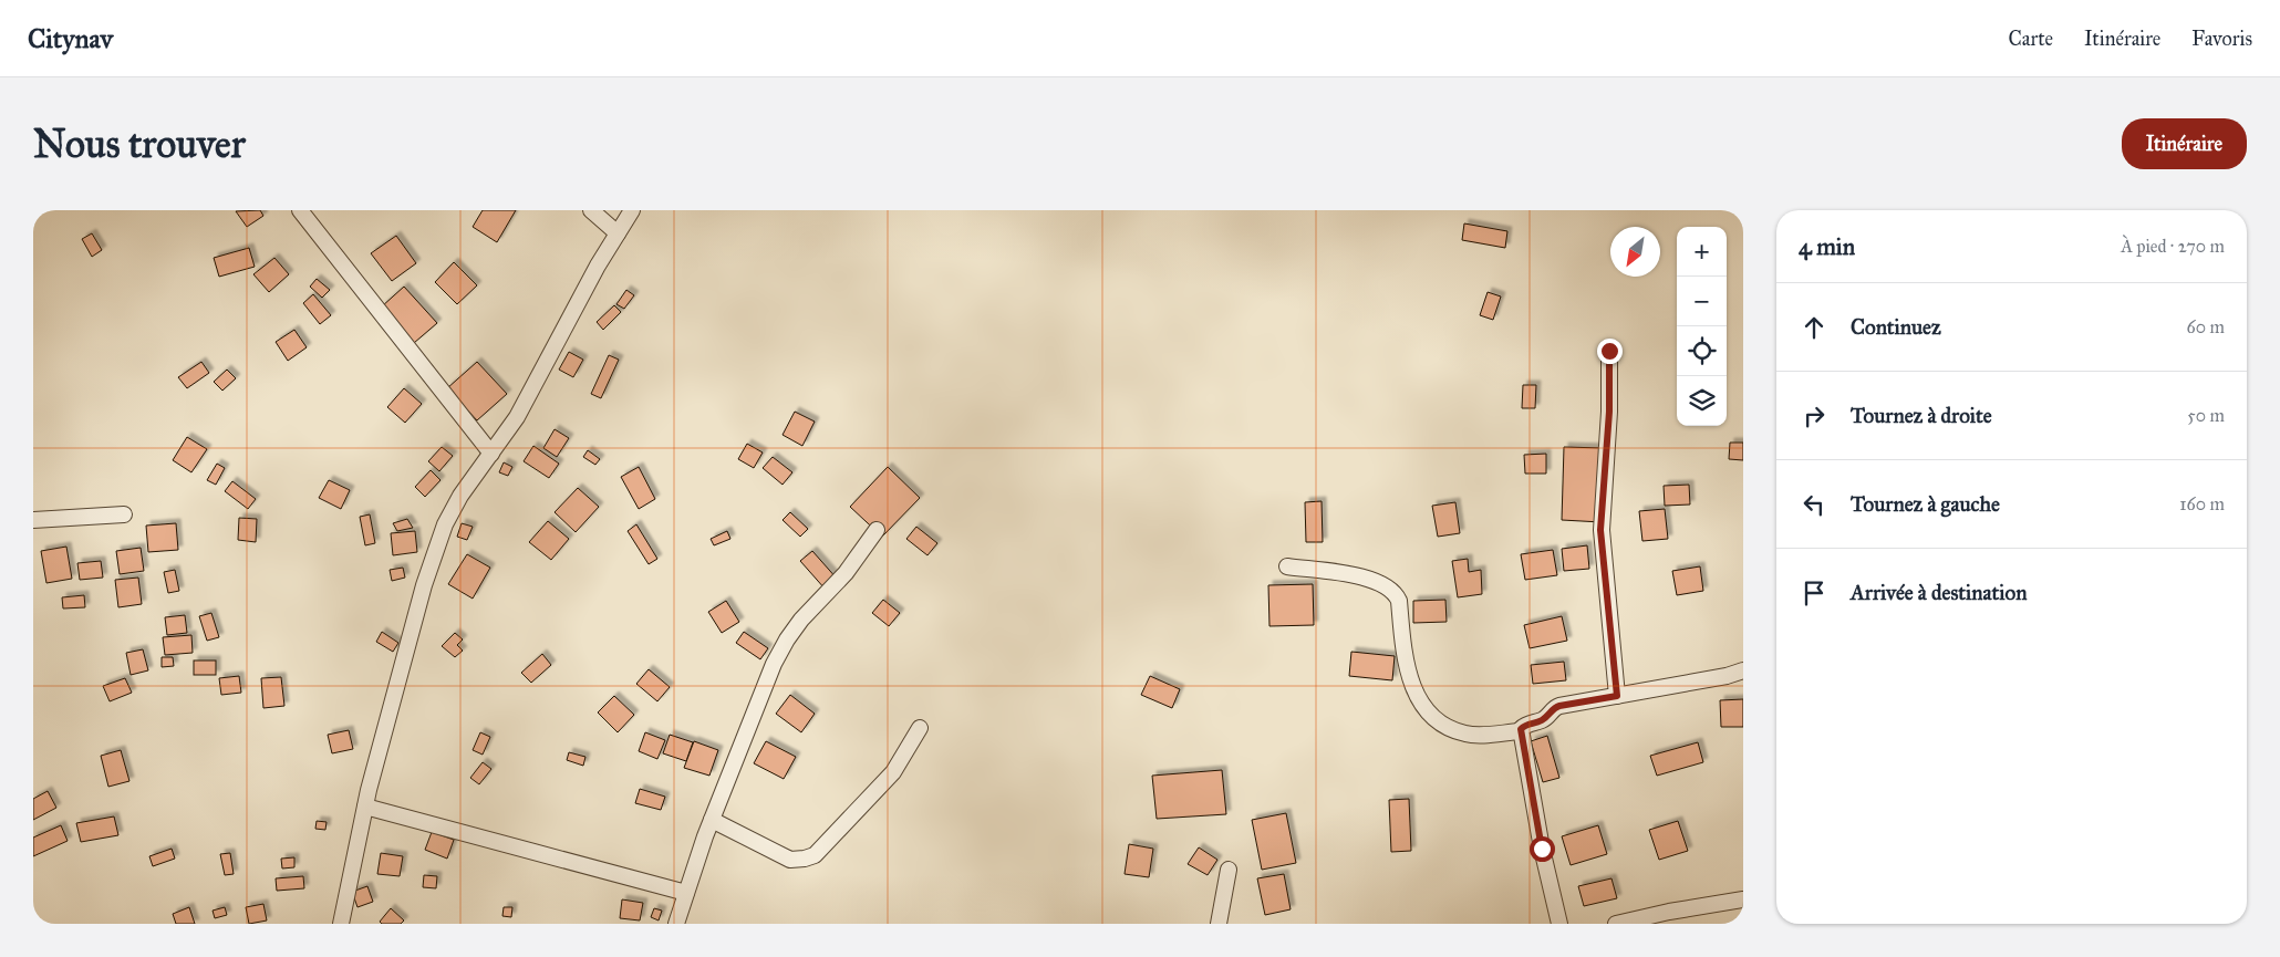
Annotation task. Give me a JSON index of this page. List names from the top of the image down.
{
  "north": "bottom left",
  "page": {
    "header": "Citynav",
    "nav": ["Carte", "Itinéraire", "Favoris"],
    "buttons": "Itinéraire",
    "title": "Nous trouver",
    "heading": ["4 min", "À pied · 270 m"],
    "map_buttons": ["+", "−"],
    "list": [
      ["Continuez", "60 m"],
      ["Tournez à droite", "50 m"],
      ["Tournez à gauche", "160 m"],
      "Arrivée à destination"
    ]
  }
}
